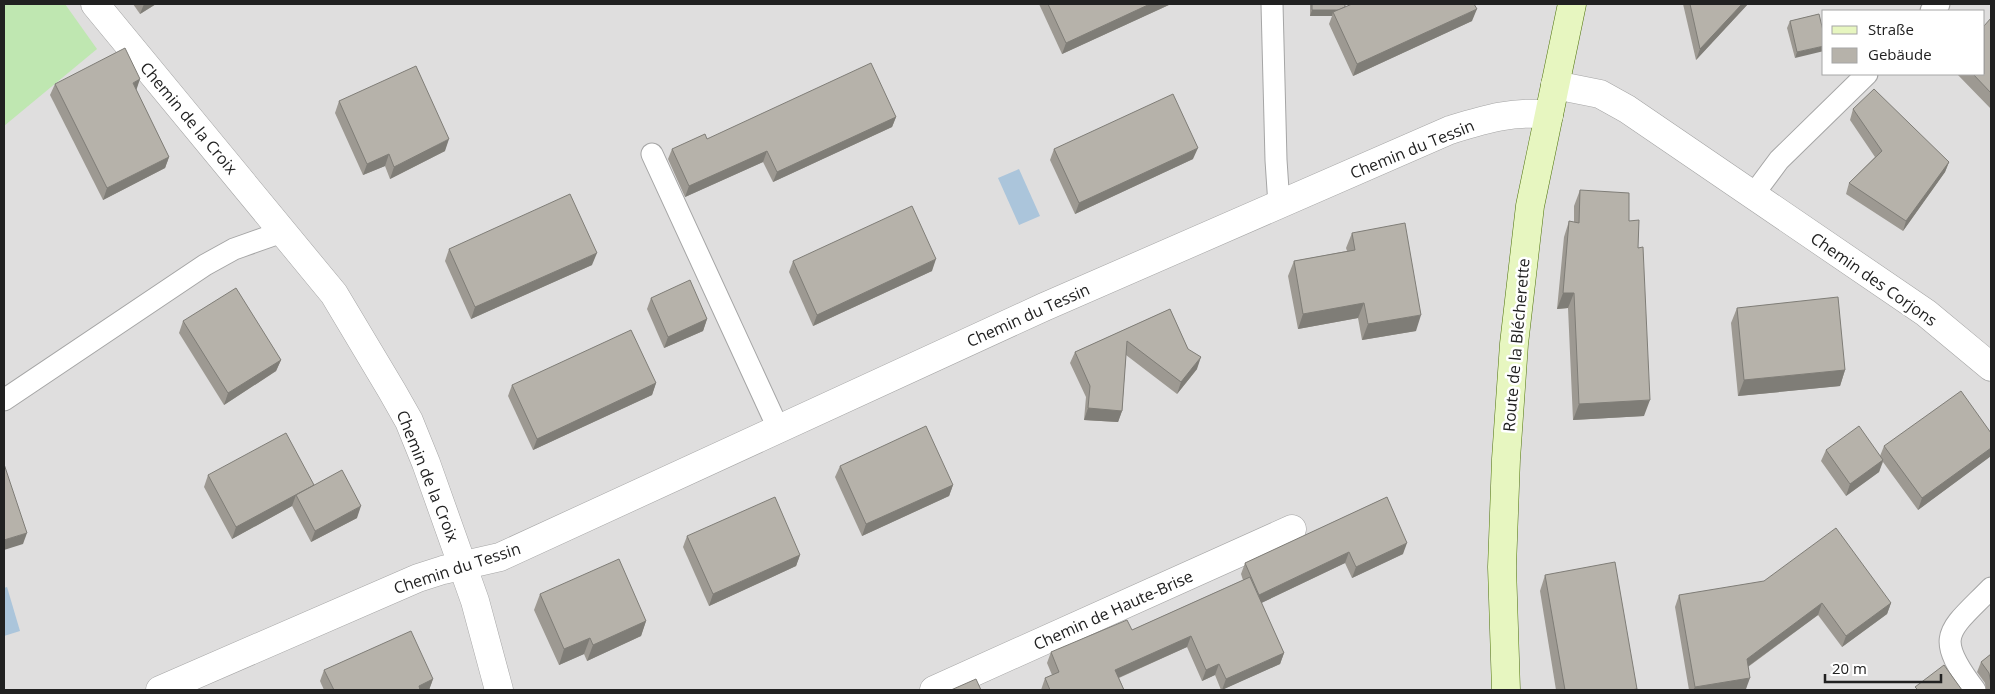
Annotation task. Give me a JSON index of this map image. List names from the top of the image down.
{
  "streets": {
    "main road": ["Route de la Blécherette"],
    "street": [
      "Chemin de la Croix",
      "Chemin du Tessin",
      "Chemin des Corjons",
      "Chemin de Haute-Brise"
    ]
  },
  "crossings": [
    ["Chemin de la Croix", "Chemin du Tessin"],
    ["Chemin du Tessin", "Route de la Blécherette"],
    ["Chemin des Corjons", "Route de la Blécherette"]
  ],
  "legend": ["Straße", "Gebäude"],
  "scale_bar": "20 m"
}
